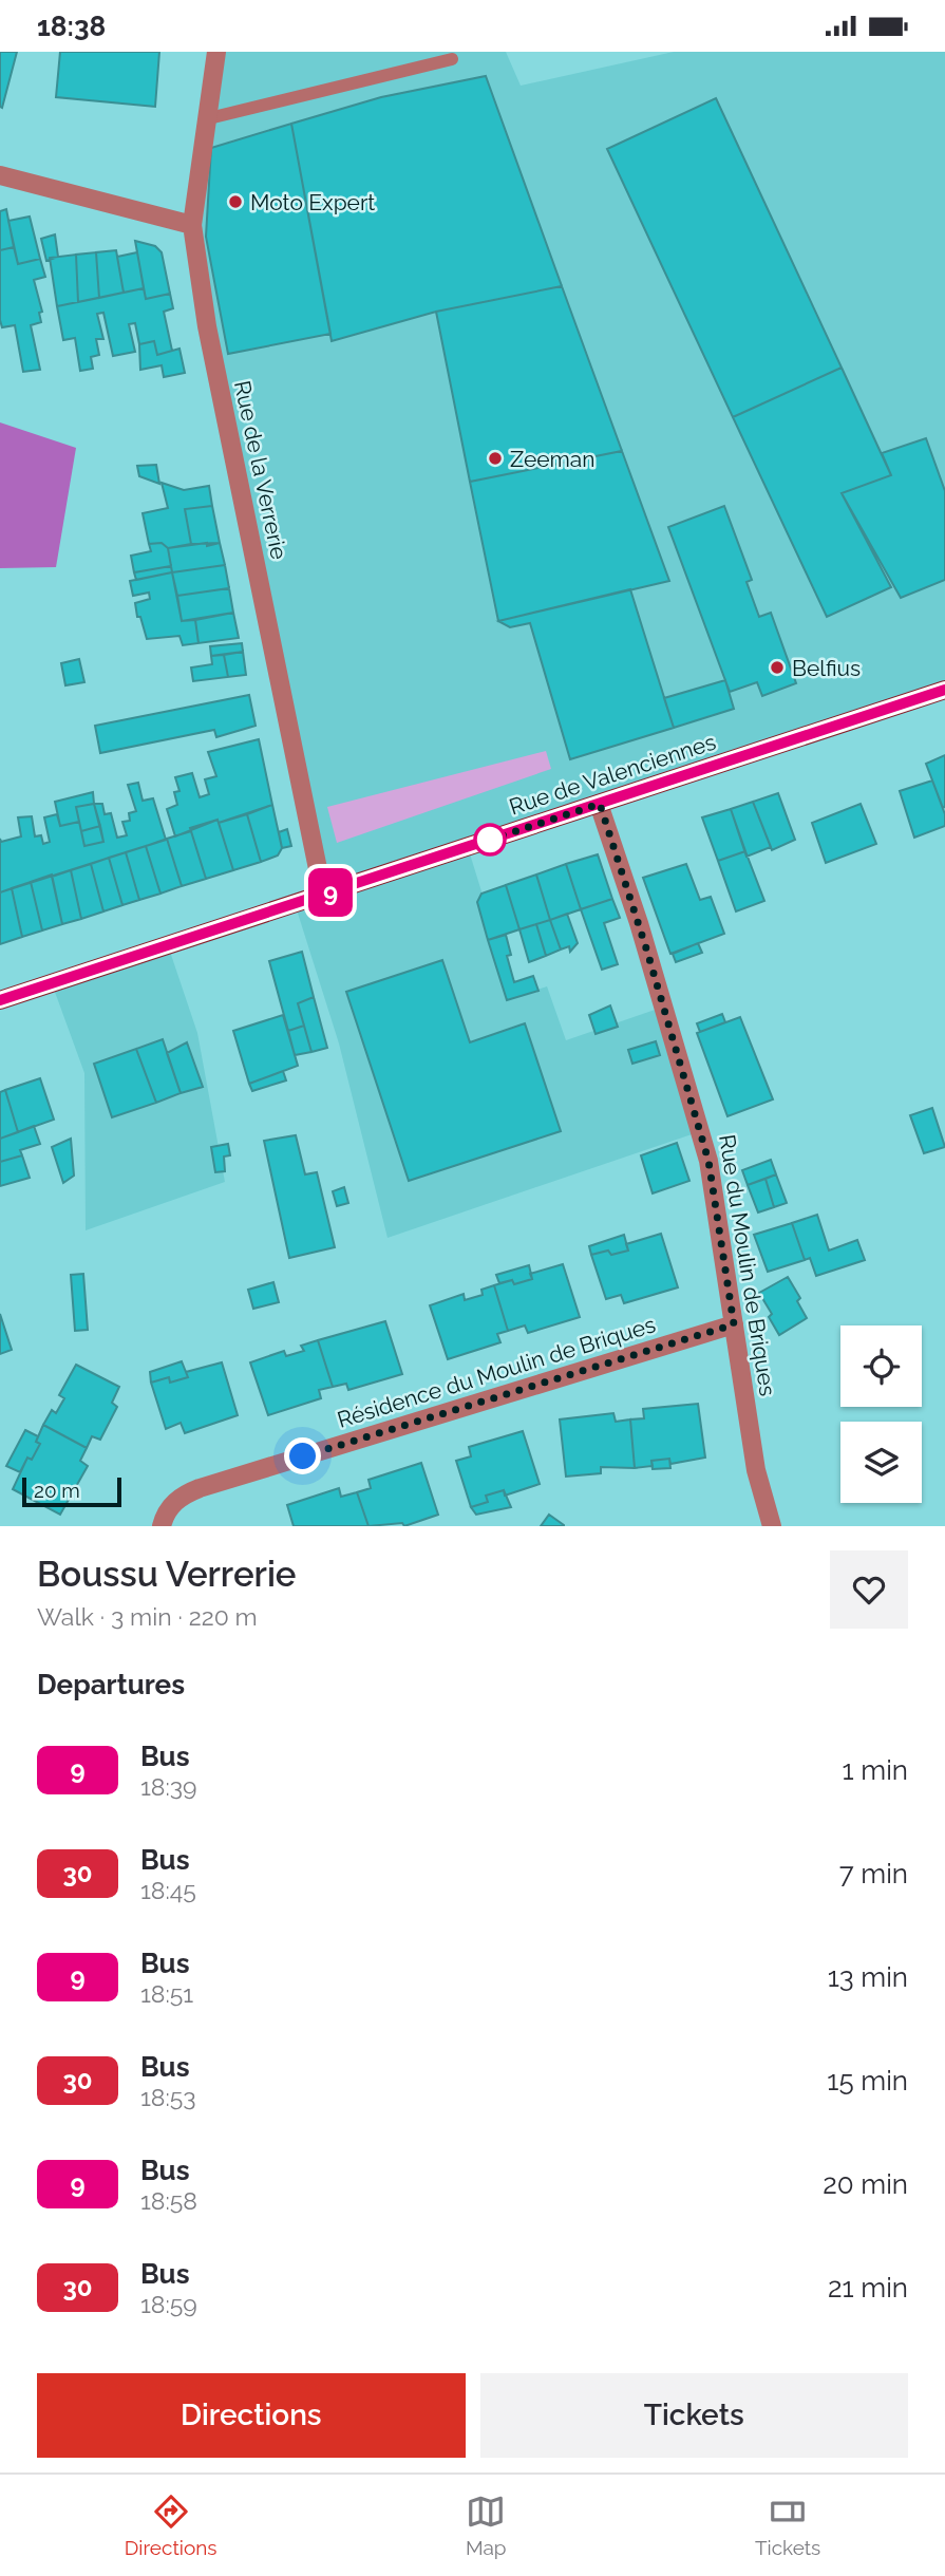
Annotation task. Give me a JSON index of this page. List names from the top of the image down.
{
  "streets": {
    "main road": ["Rue de Valenciennes"],
    "street": ["Rue de la Verrerie", "Rue du Moulin de Briques", "Résidence du Moulin de Briques"]
  },
  "crossings": [
    ["Rue de la Verrerie", "Rue de Valenciennes"],
    ["Rue de Valenciennes", "Rue du Moulin de Briques"],
    ["Rue du Moulin de Briques", "Résidence du Moulin de Briques"]
  ],
  "places": ["Moto Expert", "Zeeman", "Belfius"],
  "lines": ["bus line 9"],
  "scale_bar": "20 m",
  "page": {
    "status": "18:38",
    "on_map": "9",
    "scale": "20 m",
    "heading": [
      ["Boussu Verrerie", "Walk · 3 min · 220 m"],
      "Departures"
    ],
    "list": [
      {
        "mark": "9",
        "name": "Bus",
        "note": "18:39",
        "value": "1 min"
      },
      {
        "mark": "30",
        "name": "Bus",
        "note": "18:45",
        "value": "7 min"
      },
      {
        "mark": "9",
        "name": "Bus",
        "note": "18:51",
        "value": "13 min"
      },
      {
        "mark": "30",
        "name": "Bus",
        "note": "18:53",
        "value": "15 min"
      },
      {
        "mark": "9",
        "name": "Bus",
        "note": "18:58",
        "value": "20 min"
      },
      {
        "mark": "30",
        "name": "Bus",
        "note": "18:59",
        "value": "21 min"
      }
    ],
    "buttons": ["Directions", "Tickets"],
    "tabs": ["Directions", "Map", "Tickets"]
  }
}
